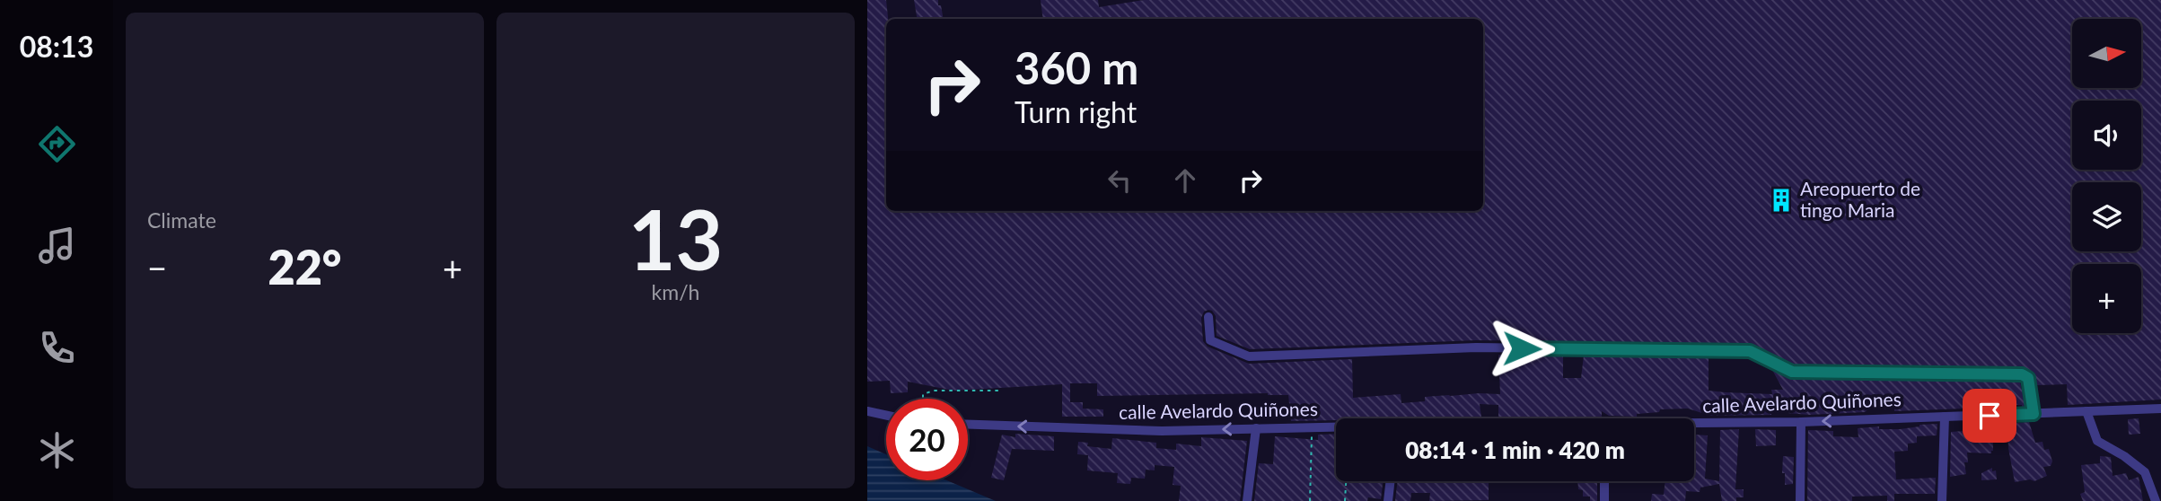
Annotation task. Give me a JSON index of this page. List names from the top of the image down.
{
  "streets": {
    "street": ["calle Avelardo Quiñones"]
  },
  "places": {
    "building": ["Areopuerto de tingo Maria"]
  },
  "north": "right",
  "page": {
    "tabs": "08:13",
    "tile": [
      "Climate",
      ["13", "km/h"]
    ],
    "map_buttons": "+",
    "turn": ["360 m", "Turn right"],
    "heat": ["−", "22°", "+"],
    "limit": "20",
    "trip": "08:14 · 1 min · 420 m"
  }
}
